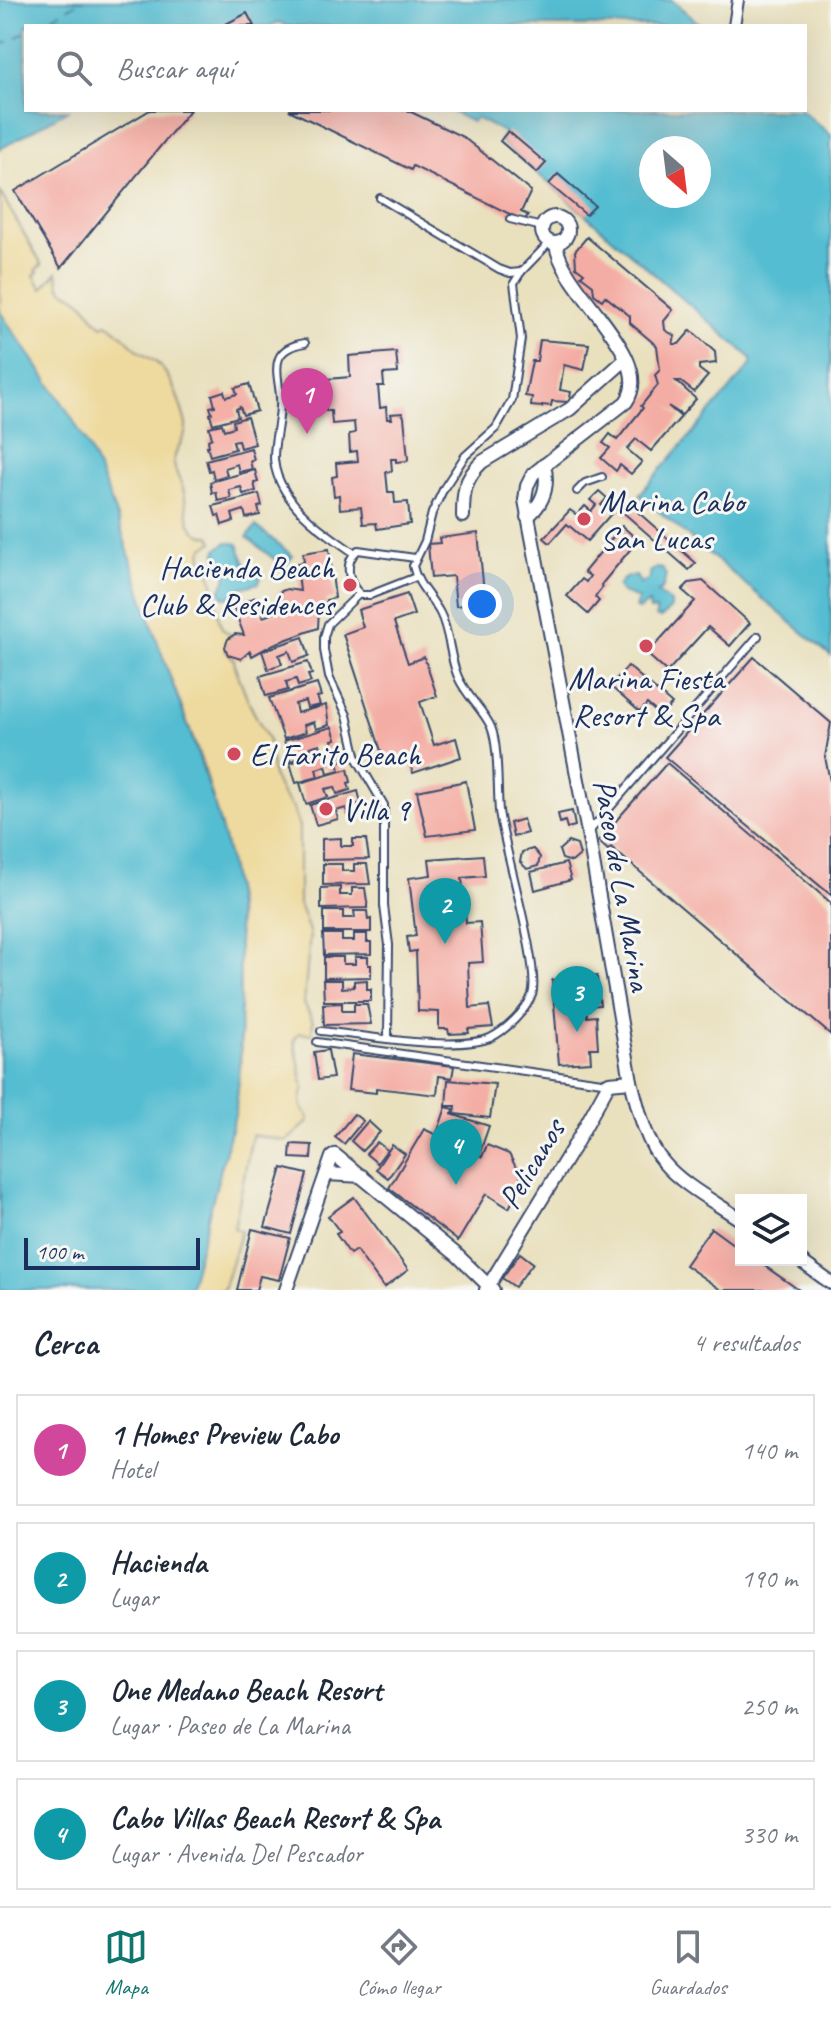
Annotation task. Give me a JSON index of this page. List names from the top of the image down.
{
  "streets": {
    "street": ["Paseo de La Marina", "Pelicanos"]
  },
  "places": [
    "Marina Cabo San Lucas",
    "Hacienda Beach Club & Residences",
    "Marina Fiesta Resort & Spa",
    "El Farito Beach",
    "Villa 9"
  ],
  "scale_bar": "100 m",
  "north": "bottom right",
  "page": {
    "search": "Buscar aquí",
    "pins": [
      "1",
      "2",
      "3",
      "4"
    ],
    "scale": "100 m",
    "heading": ["Cerca", "4 resultados"],
    "list": [
      {
        "mark": "1",
        "name": "1 Homes Preview Cabo",
        "note": "Hotel",
        "value": "140 m"
      },
      {
        "mark": "2",
        "name": "Hacienda",
        "note": "Lugar",
        "value": "190 m"
      },
      {
        "mark": "3",
        "name": "One Medano Beach Resort",
        "note": "Lugar · Paseo de La Marina",
        "value": "250 m"
      },
      {
        "mark": "4",
        "name": "Cabo Villas Beach Resort & Spa",
        "note": "Lugar · Avenida Del Pescador",
        "value": "330 m"
      }
    ],
    "nav": ["Mapa", "Cómo llegar", "Guardados"]
  }
}
